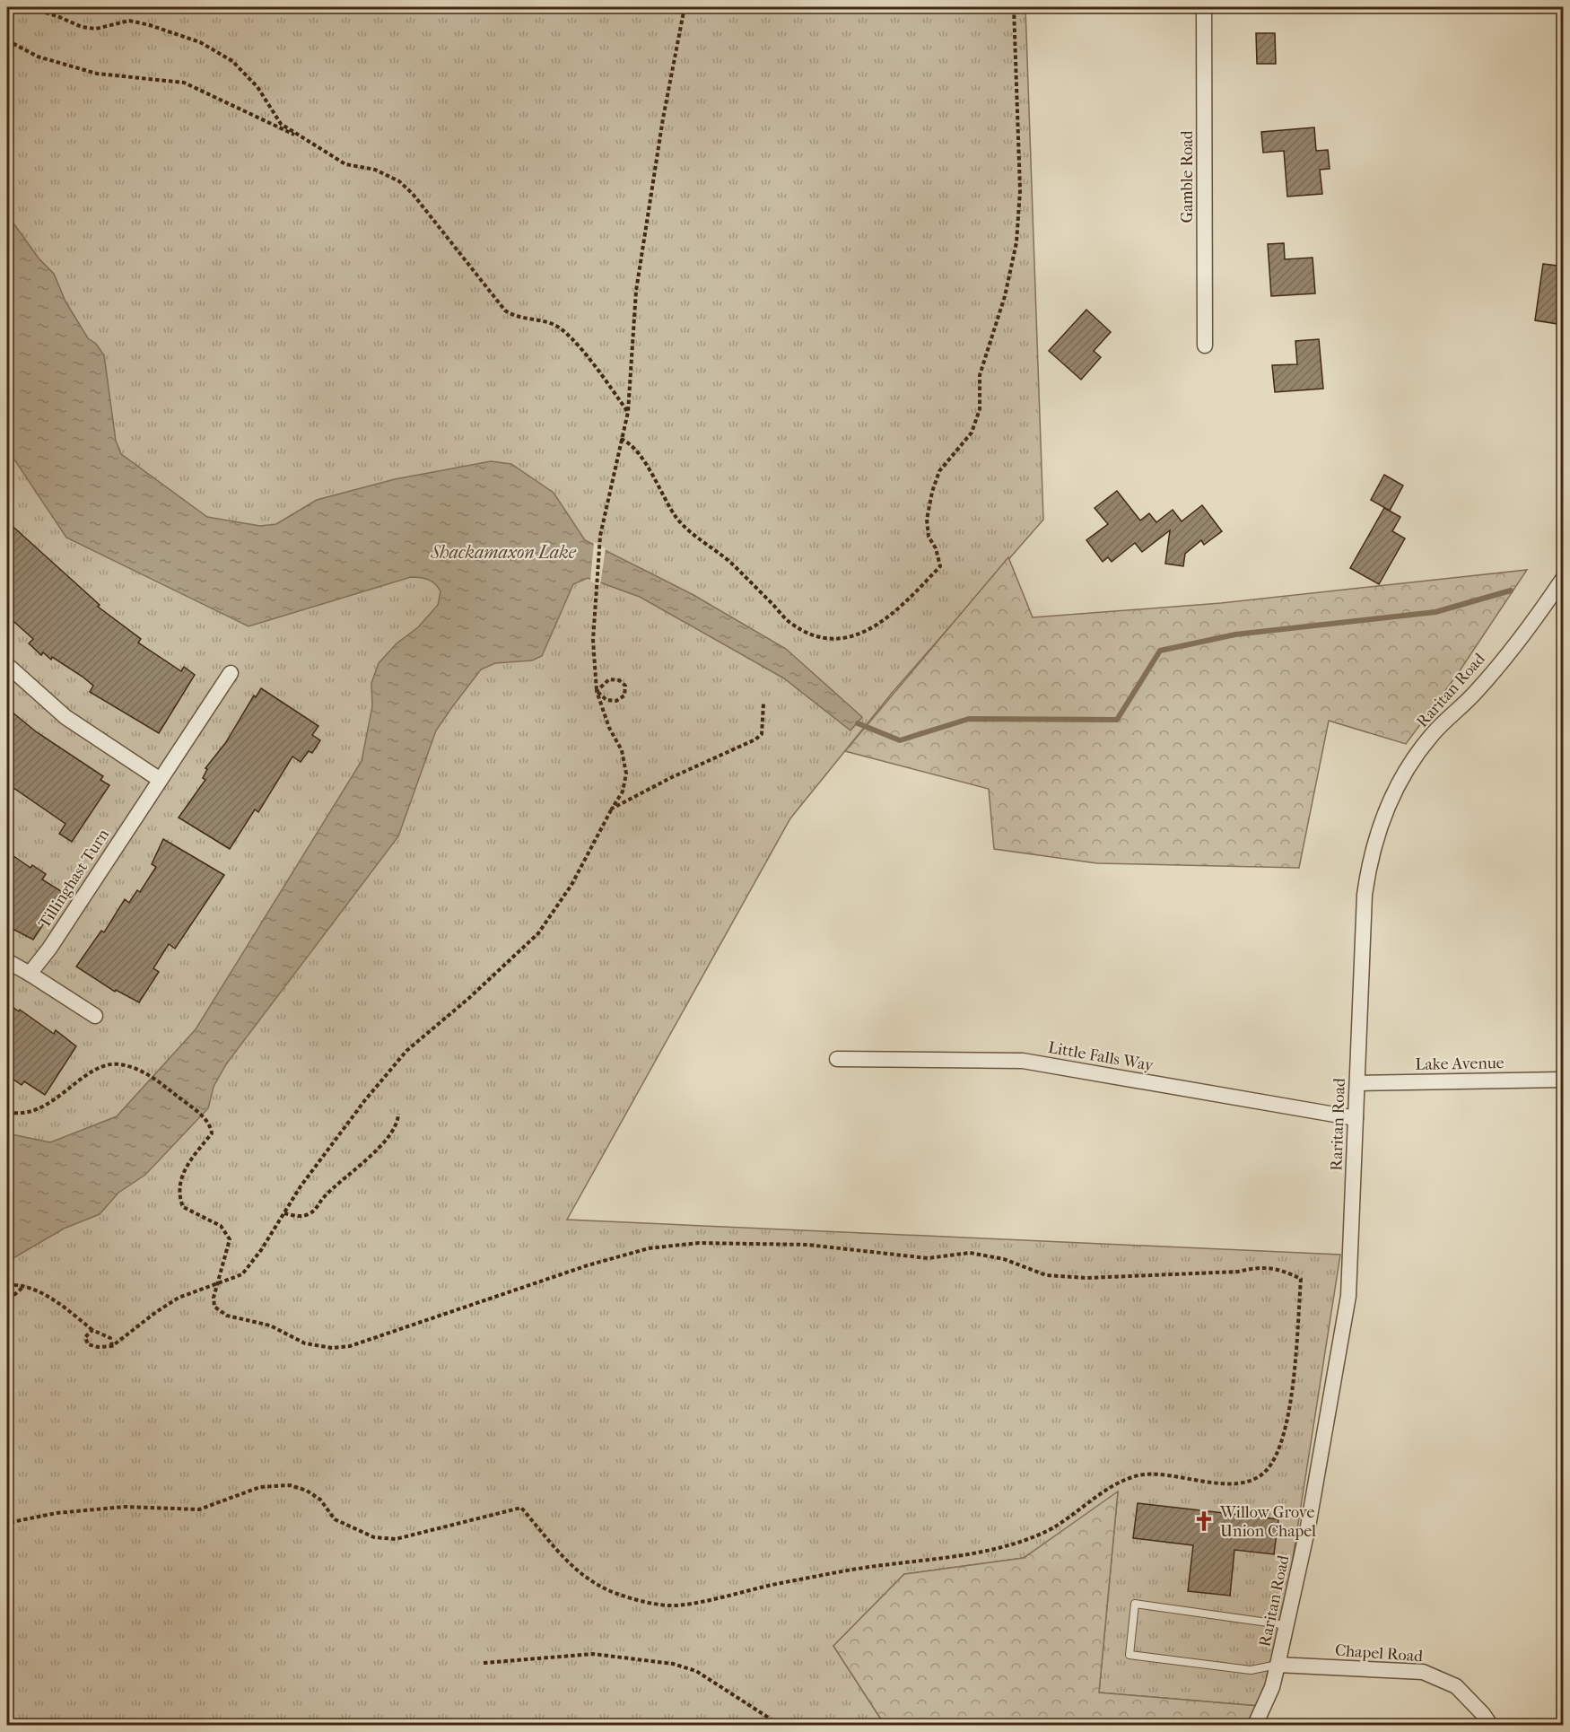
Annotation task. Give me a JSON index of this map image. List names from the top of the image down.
{
  "streets": {
    "street": [
      "Gamble Road",
      "Raritan Road",
      "Tillinghast Turn",
      "Little Falls Way",
      "Lake Avenue",
      "Chapel Road"
    ]
  },
  "crossings": [
    ["Raritan Road", "Little Falls Way"],
    ["Raritan Road", "Lake Avenue"],
    ["Raritan Road", "Chapel Road"]
  ],
  "water": ["Shackamaxon Lake"],
  "places": {
    "church": ["Willow Grove Union Chapel"]
  }
}
